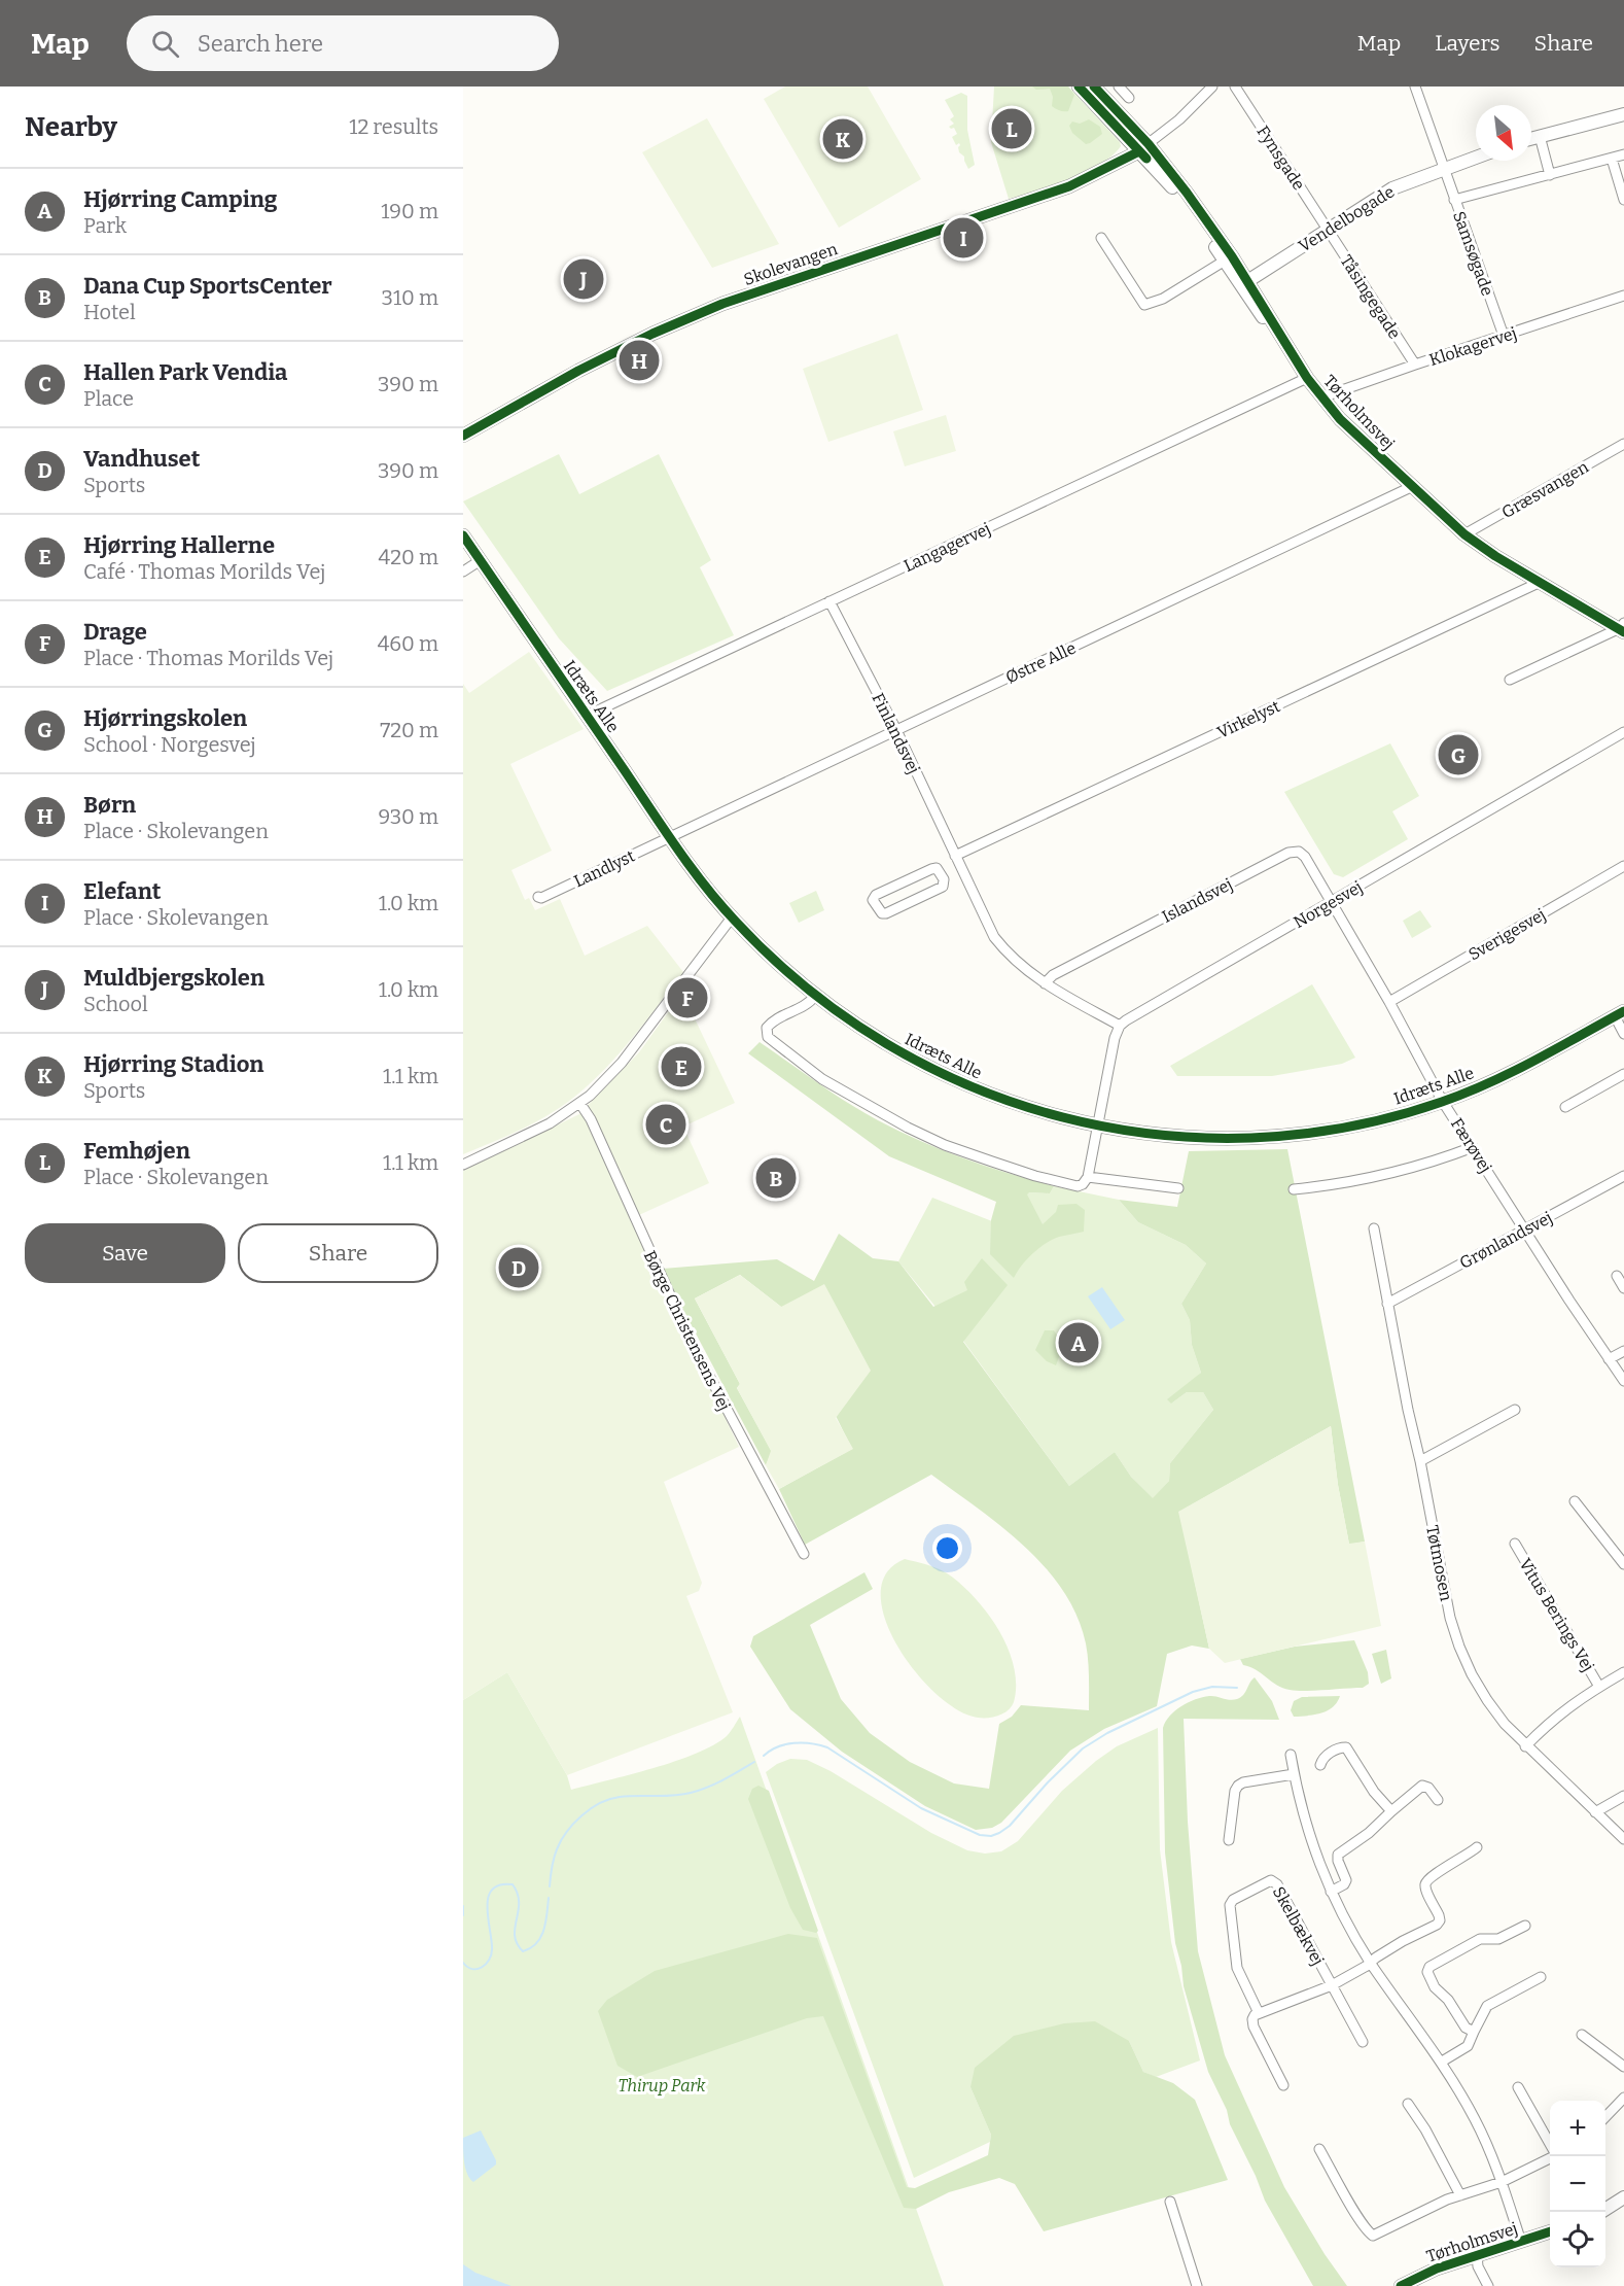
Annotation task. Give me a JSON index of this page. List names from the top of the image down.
{
  "streets": {
    "street": [
      "Fynsgade",
      "Vendelbogade",
      "Samsøgade",
      "Skolevangen",
      "Tåsingegade",
      "Klokagervej",
      "Tørholmsvej",
      "Græsvangen",
      "Langagervej",
      "Østre Alle",
      "Idræts Alle",
      "Virkelyst",
      "Finlandsvej",
      "Landlyst",
      "Islandsvej",
      "Norgesvej",
      "Sverigesvej",
      "Færøvej",
      "Grønlandsvej",
      "Børge Christensens Vej",
      "Tøtmosen",
      "Vitus Berings Vej",
      "Skelbækvej"
    ]
  },
  "crossings": [
    ["Fynsgade", "Vendelbogade"],
    ["Fynsgade", "Tåsingegade"],
    ["Vendelbogade", "Samsøgade"],
    ["Vendelbogade", "Tåsingegade"],
    ["Vendelbogade", "Tørholmsvej"],
    ["Samsøgade", "Klokagervej"],
    ["Skolevangen", "Tørholmsvej"],
    ["Tåsingegade", "Klokagervej"],
    ["Klokagervej", "Tørholmsvej"],
    ["Tørholmsvej", "Græsvangen"],
    ["Tørholmsvej", "Langagervej"],
    ["Tørholmsvej", "Østre Alle"],
    ["Tørholmsvej", "Virkelyst"],
    ["Langagervej", "Idræts Alle"],
    ["Langagervej", "Finlandsvej"],
    ["Østre Alle", "Idræts Alle"],
    ["Østre Alle", "Finlandsvej"],
    ["Østre Alle", "Landlyst"],
    ["Idræts Alle", "Landlyst"],
    ["Idræts Alle", "Færøvej"],
    ["Virkelyst", "Finlandsvej"],
    ["Finlandsvej", "Islandsvej"],
    ["Finlandsvej", "Norgesvej"],
    ["Islandsvej", "Norgesvej"],
    ["Islandsvej", "Færøvej"],
    ["Norgesvej", "Færøvej"],
    ["Sverigesvej", "Færøvej"],
    ["Færøvej", "Grønlandsvej"],
    ["Grønlandsvej", "Tøtmosen"]
  ],
  "parks": ["Thirup Park"],
  "north": "bottom right",
  "page": {
    "header": "Map",
    "search": "Search here",
    "nav": ["Map", "Layers", "Share"],
    "heading": ["Nearby", "12 results"],
    "pins": [
      "L",
      "K",
      "I",
      "J",
      "H",
      "G",
      "F",
      "E",
      "C",
      "B",
      "D",
      "A"
    ],
    "list": [
      {
        "mark": "A",
        "name": "Hjørring Camping",
        "note": "Park",
        "value": "190 m"
      },
      {
        "mark": "B",
        "name": "Dana Cup SportsCenter",
        "note": "Hotel",
        "value": "310 m"
      },
      {
        "mark": "C",
        "name": "Hallen Park Vendia",
        "note": "Place",
        "value": "390 m"
      },
      {
        "mark": "D",
        "name": "Vandhuset",
        "note": "Sports",
        "value": "390 m"
      },
      {
        "mark": "E",
        "name": "Hjørring Hallerne",
        "note": "Café · Thomas Morilds Vej",
        "value": "420 m"
      },
      {
        "mark": "F",
        "name": "Drage",
        "note": "Place · Thomas Morilds Vej",
        "value": "460 m"
      },
      {
        "mark": "G",
        "name": "Hjørringskolen",
        "note": "School · Norgesvej",
        "value": "720 m"
      },
      {
        "mark": "H",
        "name": "Børn",
        "note": "Place · Skolevangen",
        "value": "930 m"
      },
      {
        "mark": "I",
        "name": "Elefant",
        "note": "Place · Skolevangen",
        "value": "1.0 km"
      },
      {
        "mark": "J",
        "name": "Muldbjergskolen",
        "note": "School",
        "value": "1.0 km"
      },
      {
        "mark": "K",
        "name": "Hjørring Stadion",
        "note": "Sports",
        "value": "1.1 km"
      },
      {
        "mark": "L",
        "name": "Femhøjen",
        "note": "Place · Skolevangen",
        "value": "1.1 km"
      }
    ],
    "buttons": ["Save", "Share"],
    "map_buttons": ["+", "−"]
  }
}
